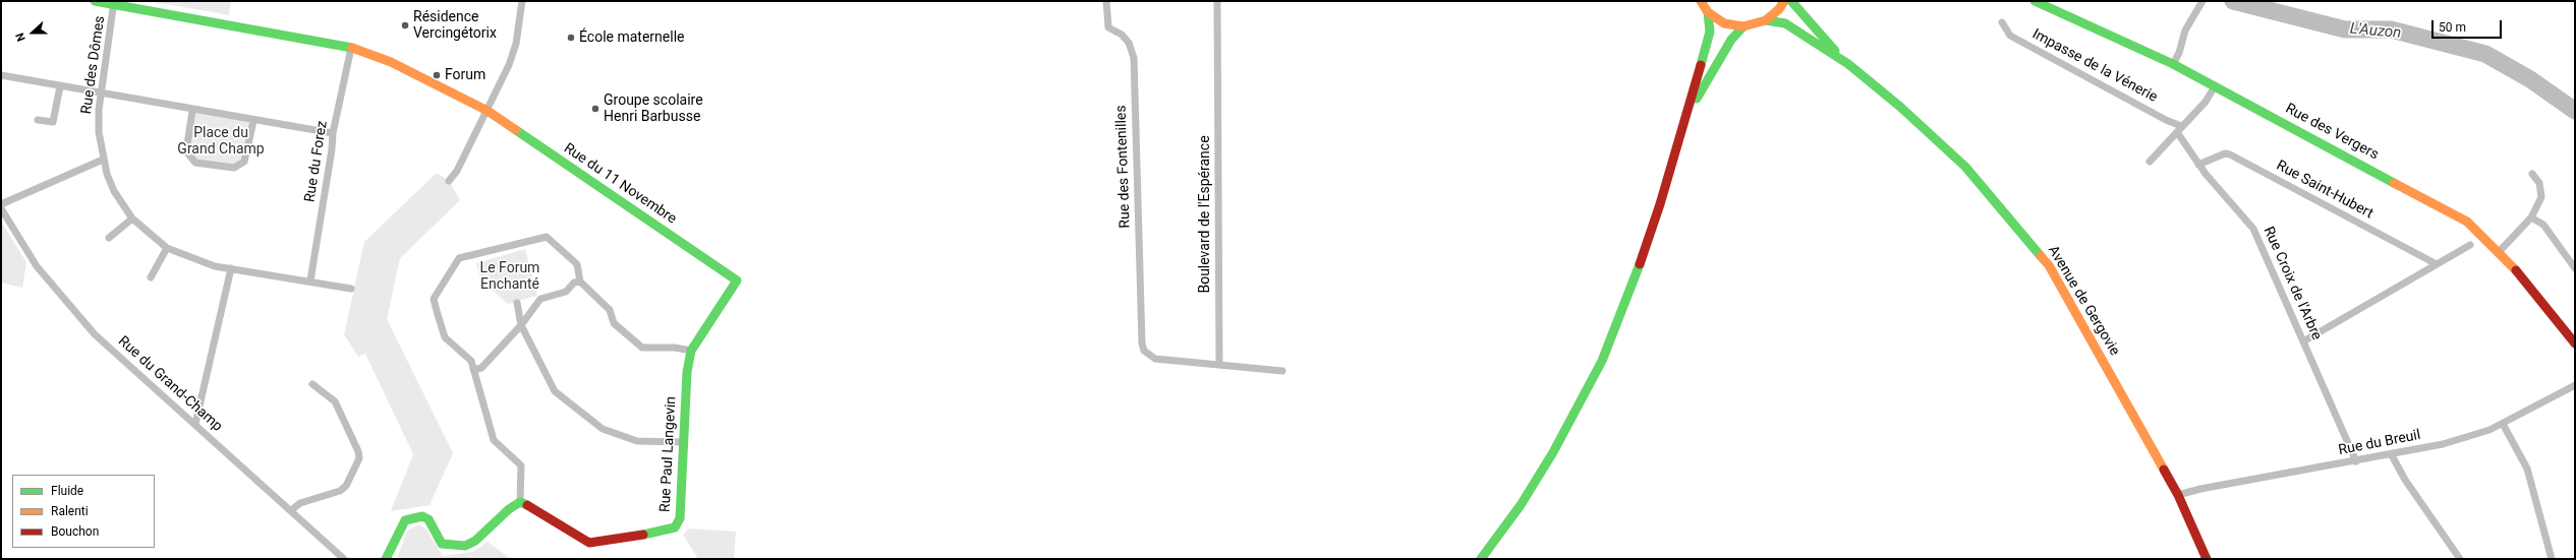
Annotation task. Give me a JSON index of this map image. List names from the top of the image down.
{
  "streets": {
    "street": [
      "Rue des Dômes",
      "Impasse de la Vénerie",
      "Rue des Vergers",
      "Rue du Forez",
      "Rue des Fontenilles",
      "Rue du 11 Novembre",
      "Rue Saint-Hubert",
      "Boulevard de l'Espérance",
      "Rue Croix de l'Arbre",
      "Avenue de Gergovie",
      "Rue du Grand-Champ",
      "Rue du Breuil",
      "Rue Paul Langevin"
    ]
  },
  "crossings": [
    ["Rue des Dômes", "Rue du Forez"],
    ["Rue des Dômes", "Rue du 11 Novembre"],
    ["Impasse de la Vénerie", "Rue Croix de l'Arbre"],
    ["Rue du Forez", "Rue du 11 Novembre"],
    ["Rue des Fontenilles", "Boulevard de l'Espérance"],
    ["Rue du 11 Novembre", "Rue Paul Langevin"],
    ["Rue Saint-Hubert", "Rue Croix de l'Arbre"],
    ["Rue Croix de l'Arbre", "Rue du Breuil"],
    ["Avenue de Gergovie", "Rue du Breuil"]
  ],
  "water": ["L'Auzon"],
  "parks": ["Place du Grand Champ", "Le Forum Enchanté"],
  "places": [
    "Résidence Vercingétorix",
    "École maternelle",
    "Forum",
    "Groupe scolaire Henri Barbusse"
  ],
  "legend": ["Fluide", "Ralenti", "Bouchon"],
  "scale_bar": "50 m",
  "north": "left"
}
